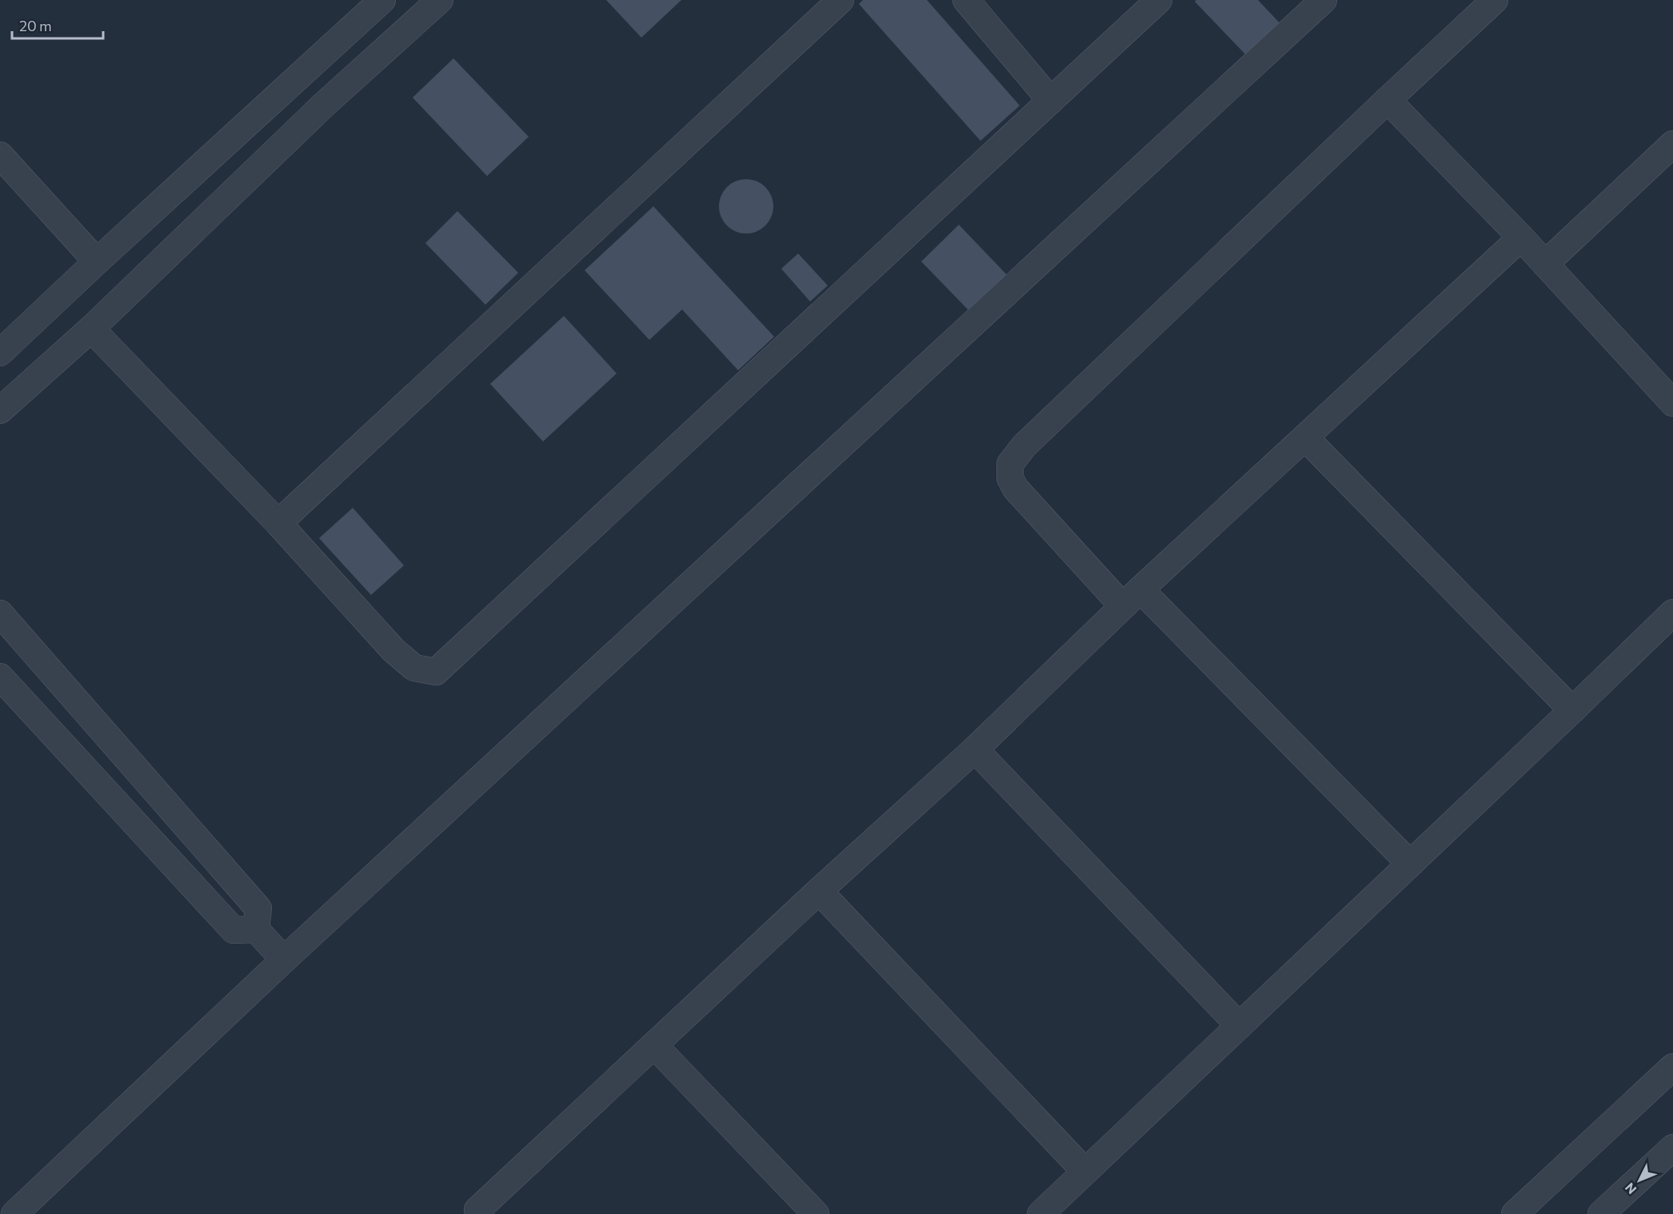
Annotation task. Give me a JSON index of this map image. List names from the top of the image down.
{
  "scale_bar": "20 m",
  "north": "bottom left"
}
